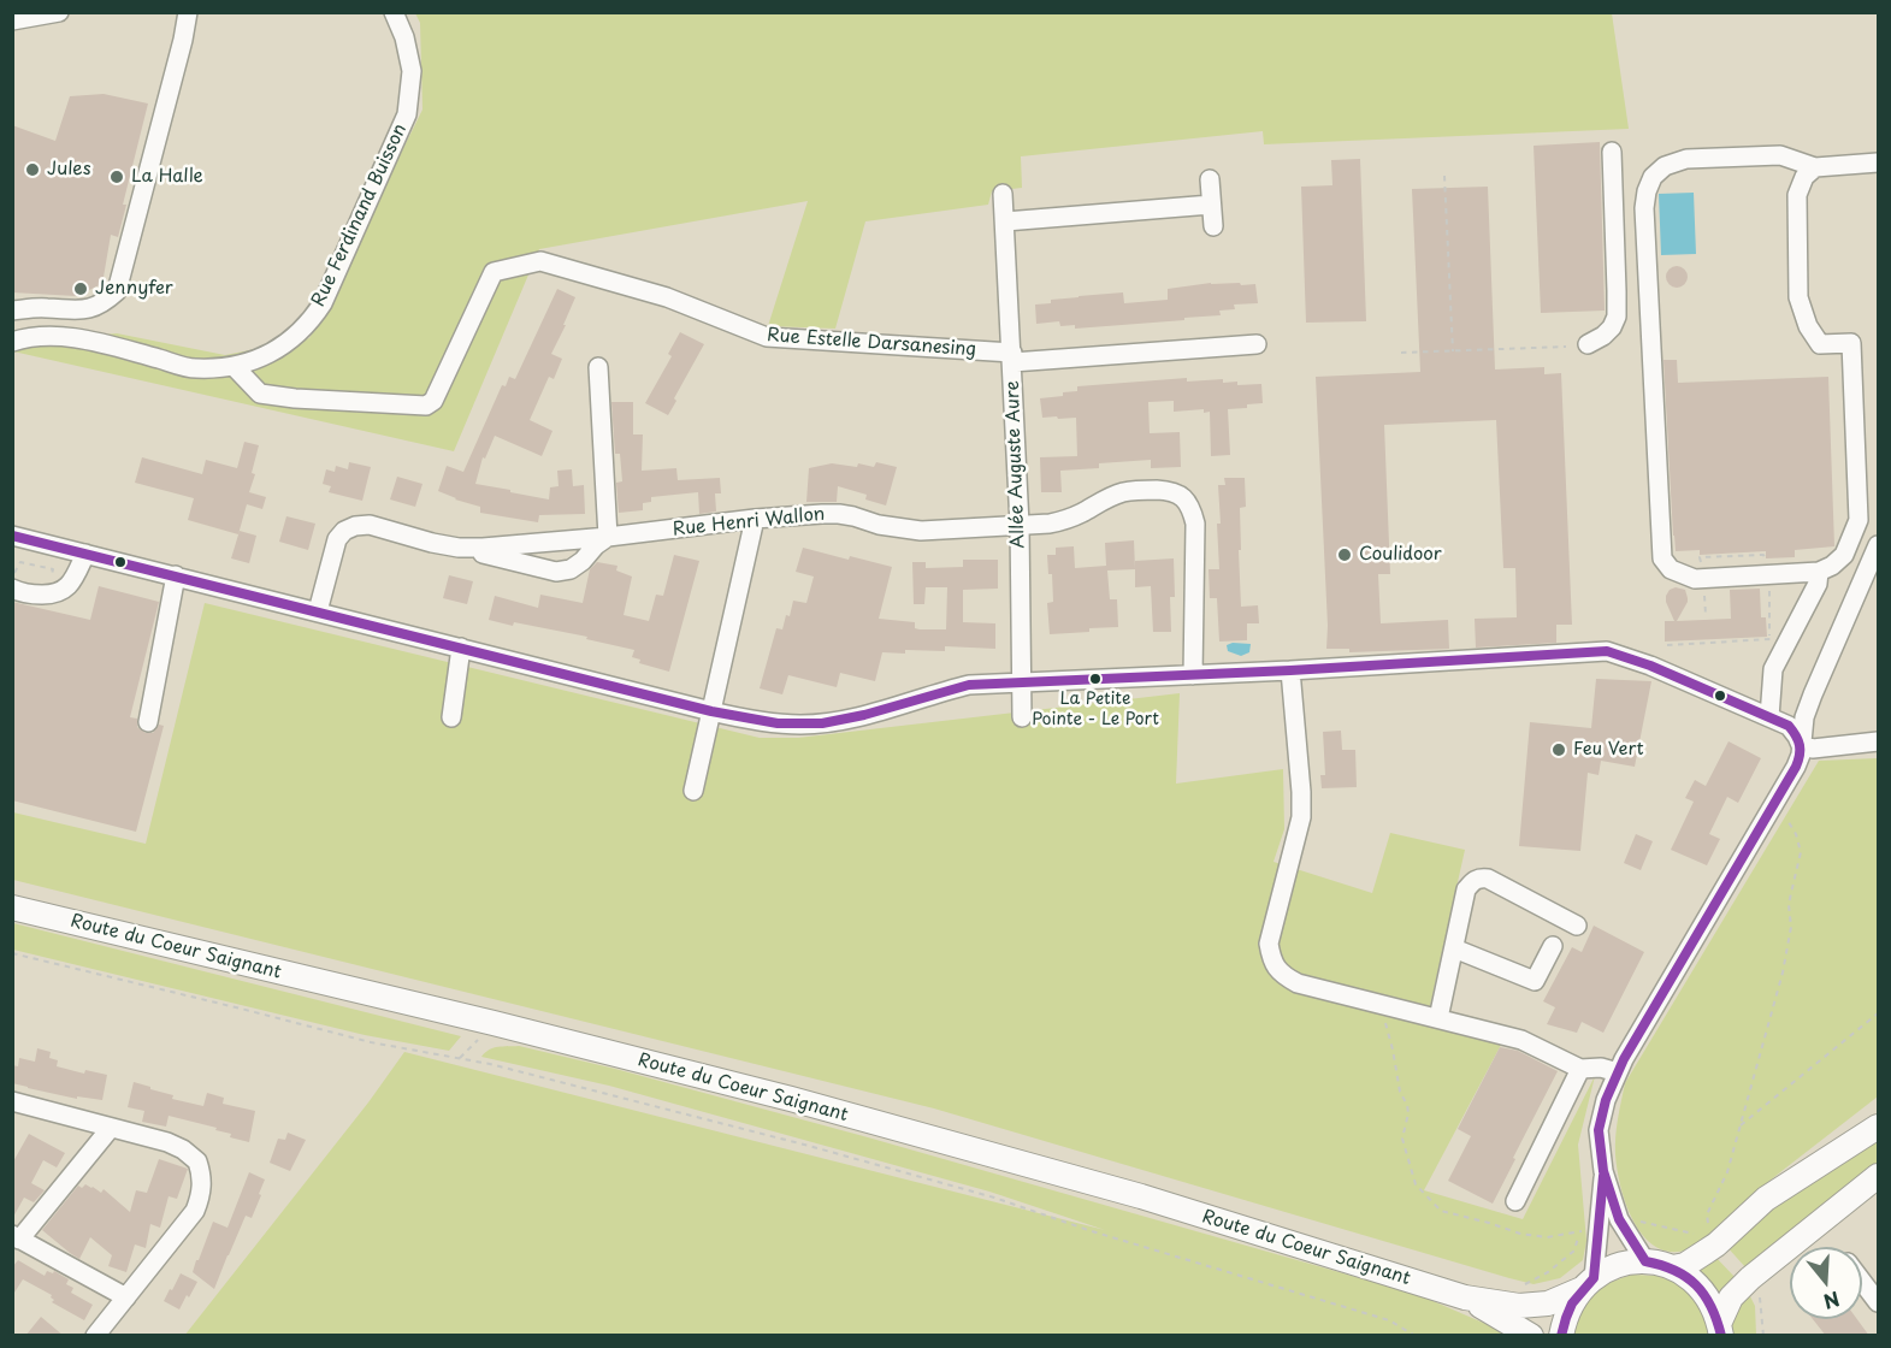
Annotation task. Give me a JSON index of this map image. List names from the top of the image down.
{
  "streets": {
    "main road": ["Route du Coeur Saignant"],
    "street": [
      "Rue Ferdinand Buisson",
      "Rue Estelle Darsanesing",
      "Allée Auguste Aure",
      "Rue Henri Wallon"
    ]
  },
  "crossings": [
    ["Rue Ferdinand Buisson", "Rue Estelle Darsanesing"],
    ["Rue Estelle Darsanesing", "Allée Auguste Aure"],
    ["Allée Auguste Aure", "Rue Henri Wallon"]
  ],
  "places": [
    "Jules",
    "La Halle",
    "Jennyfer",
    "Coulidoor",
    "La Petite Pointe - Le Port",
    "Feu Vert"
  ],
  "north": "bottom"
}
